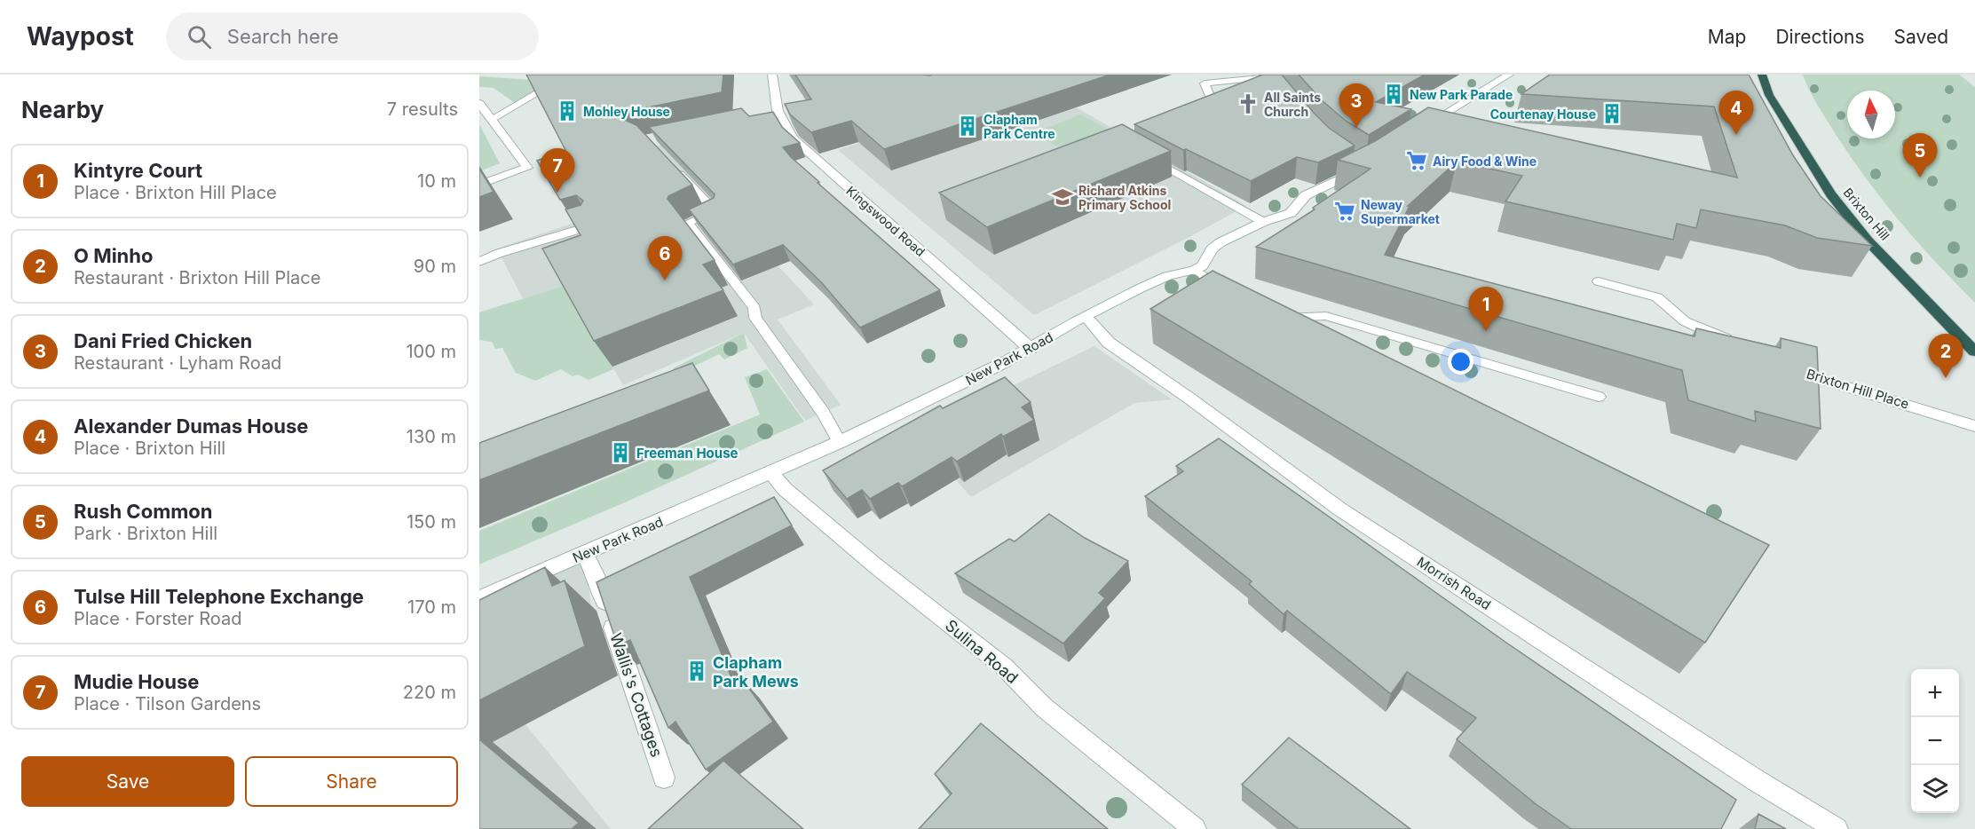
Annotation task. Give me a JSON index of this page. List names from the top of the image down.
{
  "streets": {
    "highway": ["Brixton Hill"],
    "street": [
      "Kingswood Road",
      "New Park Road",
      "Brixton Hill Place",
      "Morrish Road",
      "Sulina Road",
      "Wallis's Cottages"
    ]
  },
  "crossings": [
    ["Kingswood Road", "New Park Road"],
    ["New Park Road", "Morrish Road"],
    ["New Park Road", "Sulina Road"],
    ["New Park Road", "Wallis's Cottages"]
  ],
  "places": {
    "building": [
      "New Park Parade",
      "Mohley House",
      "Courtenay House",
      "Clapham Park Centre",
      "Freeman House",
      "Clapham Park Mews"
    ],
    "church": ["All Saints Church"],
    "supermarket": ["Airy Food & Wine", "Neway Supermarket"],
    "school or university": ["Richard Atkins Primary School"]
  },
  "north": "top",
  "page": {
    "header": "Waypost",
    "search": "Search here",
    "nav": ["Map", "Directions", "Saved"],
    "heading": ["Nearby", "7 results"],
    "pins": [
      "3",
      "4",
      "5",
      "7",
      "6",
      "1",
      "2"
    ],
    "list": [
      {
        "mark": "1",
        "name": "Kintyre Court",
        "note": "Place · Brixton Hill Place",
        "value": "10 m"
      },
      {
        "mark": "2",
        "name": "O Minho",
        "note": "Restaurant · Brixton Hill Place",
        "value": "90 m"
      },
      {
        "mark": "3",
        "name": "Dani Fried Chicken",
        "note": "Restaurant · Lyham Road",
        "value": "100 m"
      },
      {
        "mark": "4",
        "name": "Alexander Dumas House",
        "note": "Place · Brixton Hill",
        "value": "130 m"
      },
      {
        "mark": "5",
        "name": "Rush Common",
        "note": "Park · Brixton Hill",
        "value": "150 m"
      },
      {
        "mark": "6",
        "name": "Tulse Hill Telephone Exchange",
        "note": "Place · Forster Road",
        "value": "170 m"
      },
      {
        "mark": "7",
        "name": "Mudie House",
        "note": "Place · Tilson Gardens",
        "value": "220 m"
      }
    ],
    "map_buttons": ["+", "−"],
    "buttons": ["Save", "Share"]
  }
}
